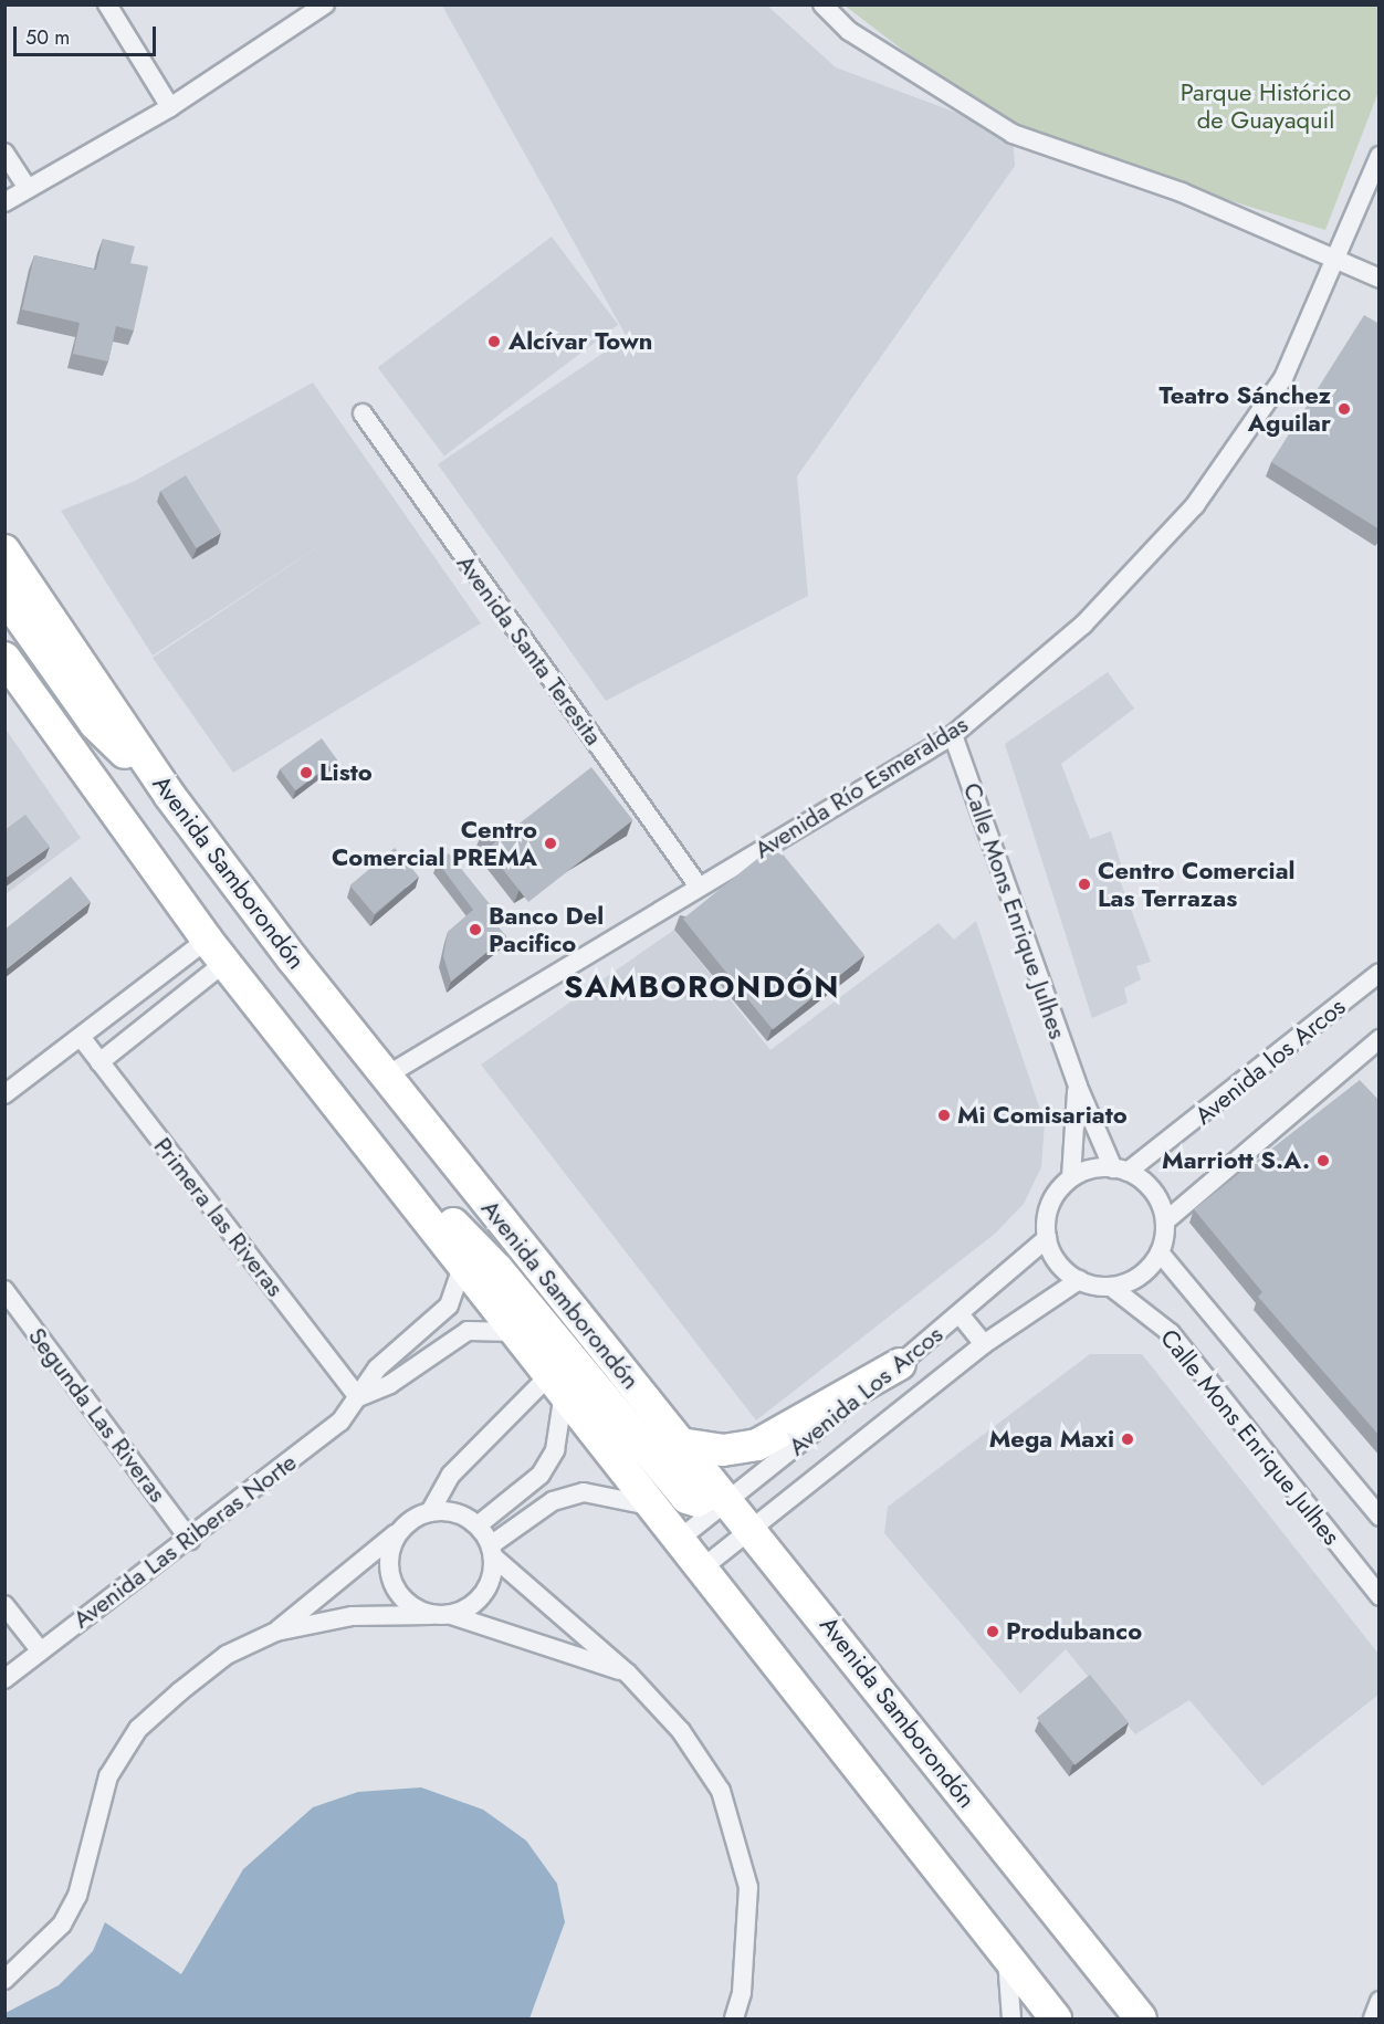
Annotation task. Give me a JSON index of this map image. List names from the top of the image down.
{
  "streets": {
    "highway": ["Avenida Samborondón"],
    "street": [
      "Avenida Santa Teresita",
      "Avenida Río Esmeraldas",
      "Calle Mons Enrique Julhes",
      "Avenida los Arcos",
      "Primera las Riveras",
      "Avenida Los Arcos",
      "Segunda Las Riveras",
      "Avenida Las Riberas Norte"
    ]
  },
  "crossings": [
    ["Avenida Santa Teresita", "Avenida Río Esmeraldas"],
    ["Avenida Río Esmeraldas", "Avenida Samborondón"],
    ["Avenida Río Esmeraldas", "Calle Mons Enrique Julhes"],
    ["Avenida Samborondón", "Avenida Los Arcos"],
    ["Calle Mons Enrique Julhes", "Avenida los Arcos"],
    ["Calle Mons Enrique Julhes", "Avenida Los Arcos"],
    ["Avenida los Arcos", "Avenida Los Arcos"],
    ["Primera las Riveras", "Avenida Las Riberas Norte"],
    ["Segunda Las Riveras", "Avenida Las Riberas Norte"]
  ],
  "districts": ["SAMBORONDÓN"],
  "parks": ["Parque Histórico de Guayaquil"],
  "places": [
    "Alcívar Town",
    "Teatro Sánchez Aguilar",
    "Listo",
    "Centro Comercial PREMA",
    "Centro Comercial Las Terrazas",
    "Banco Del Pacifico",
    "Mi Comisariato",
    "Marriott S.A.",
    "Mega Maxi",
    "Produbanco"
  ],
  "scale_bar": "50 m"
}
